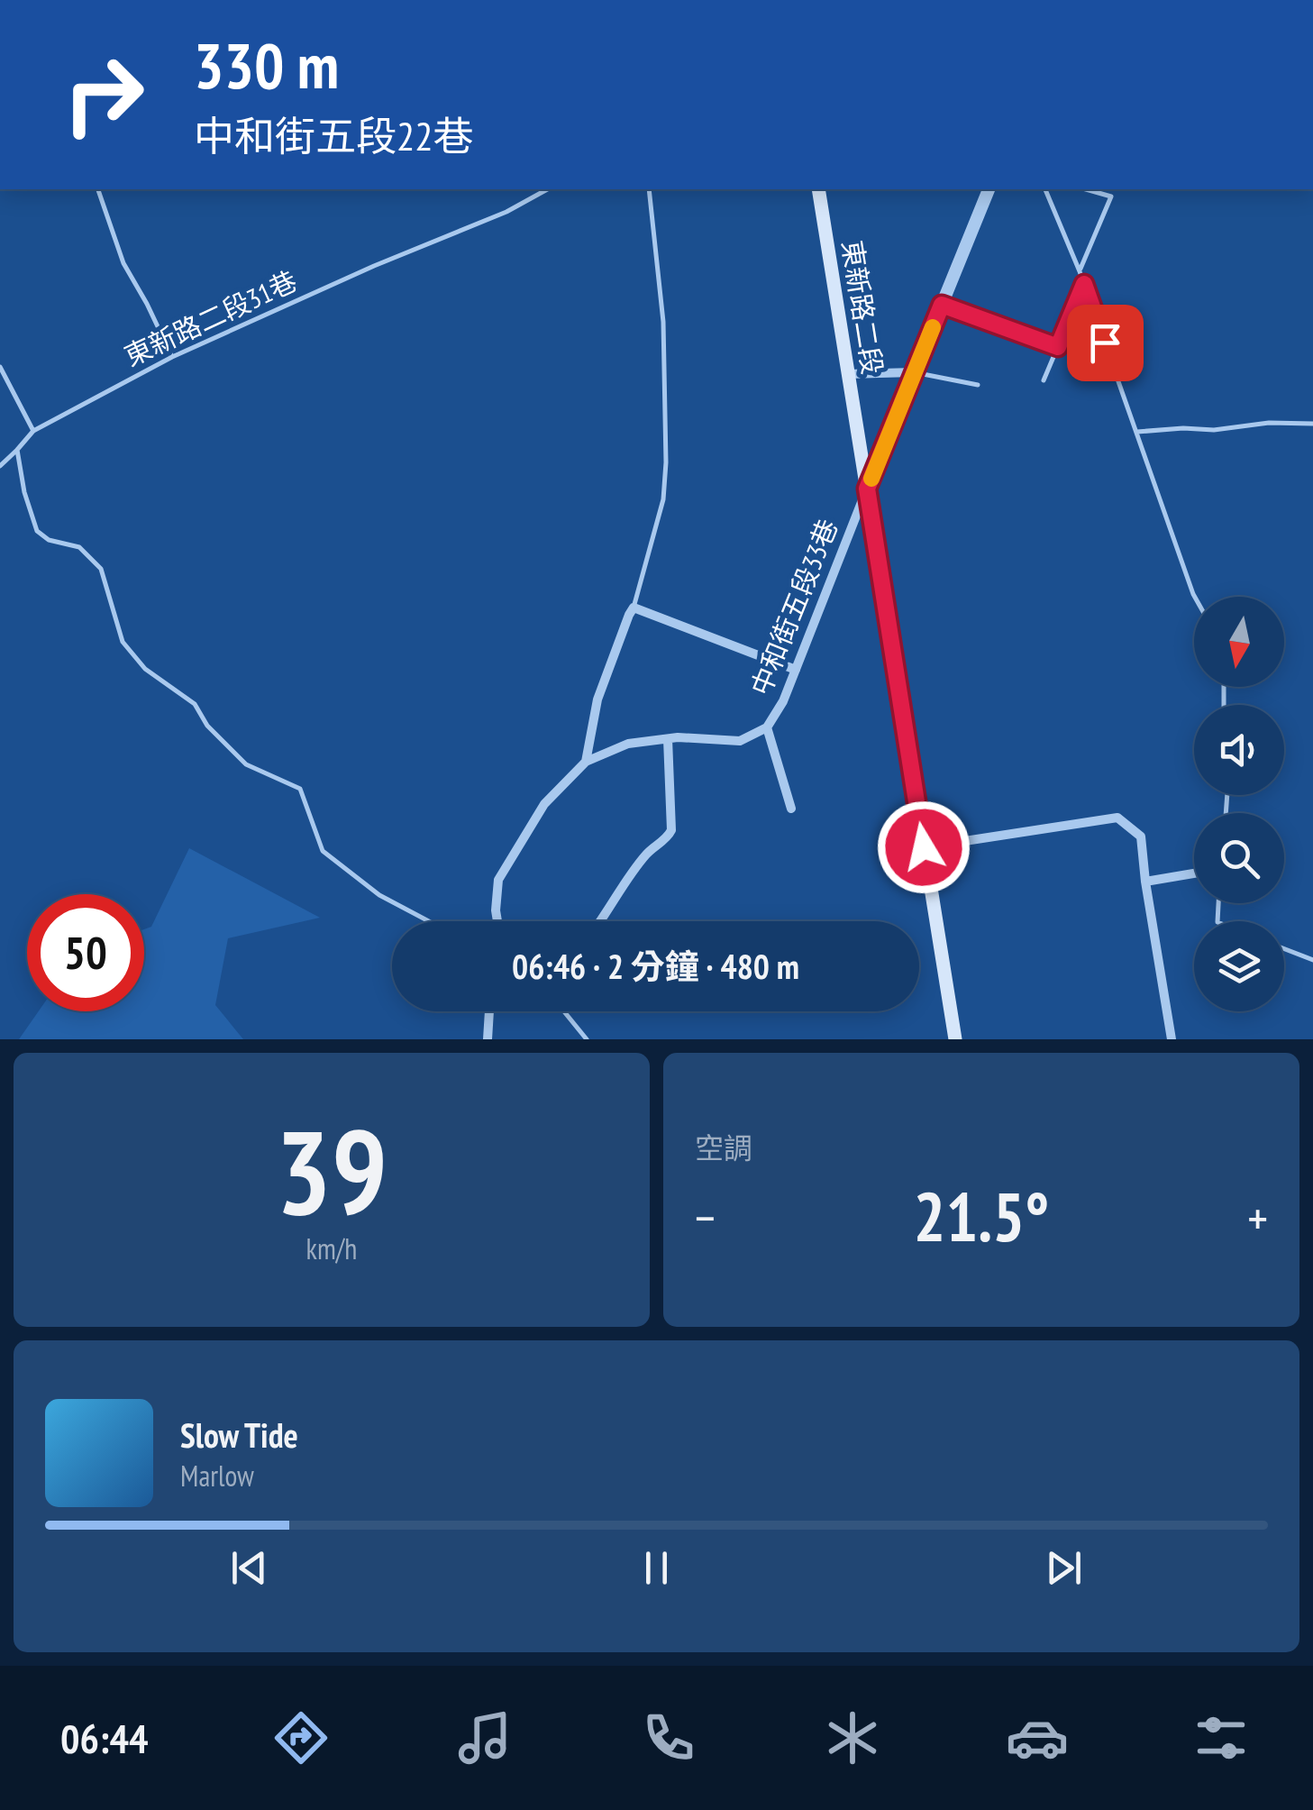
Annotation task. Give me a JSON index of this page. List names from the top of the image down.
{
  "streets": {
    "main road": ["東新路二段"],
    "street": ["中和街五段33巷"],
    "lane": ["東新路二段31巷"]
  },
  "crossings": [
    ["東新路二段", "中和街五段33巷"]
  ],
  "north": "bottom",
  "page": {
    "turn": ["330 m", "中和街五段22巷"],
    "limit": "50",
    "trip": "06:46 · 2 分鐘 · 480 m",
    "tile": [
      ["39", "km/h"],
      "空調"
    ],
    "heat": ["−", "21.5°", "+"],
    "song": ["Slow Tide", "Marlow"],
    "tabs": "06:44"
  }
}
